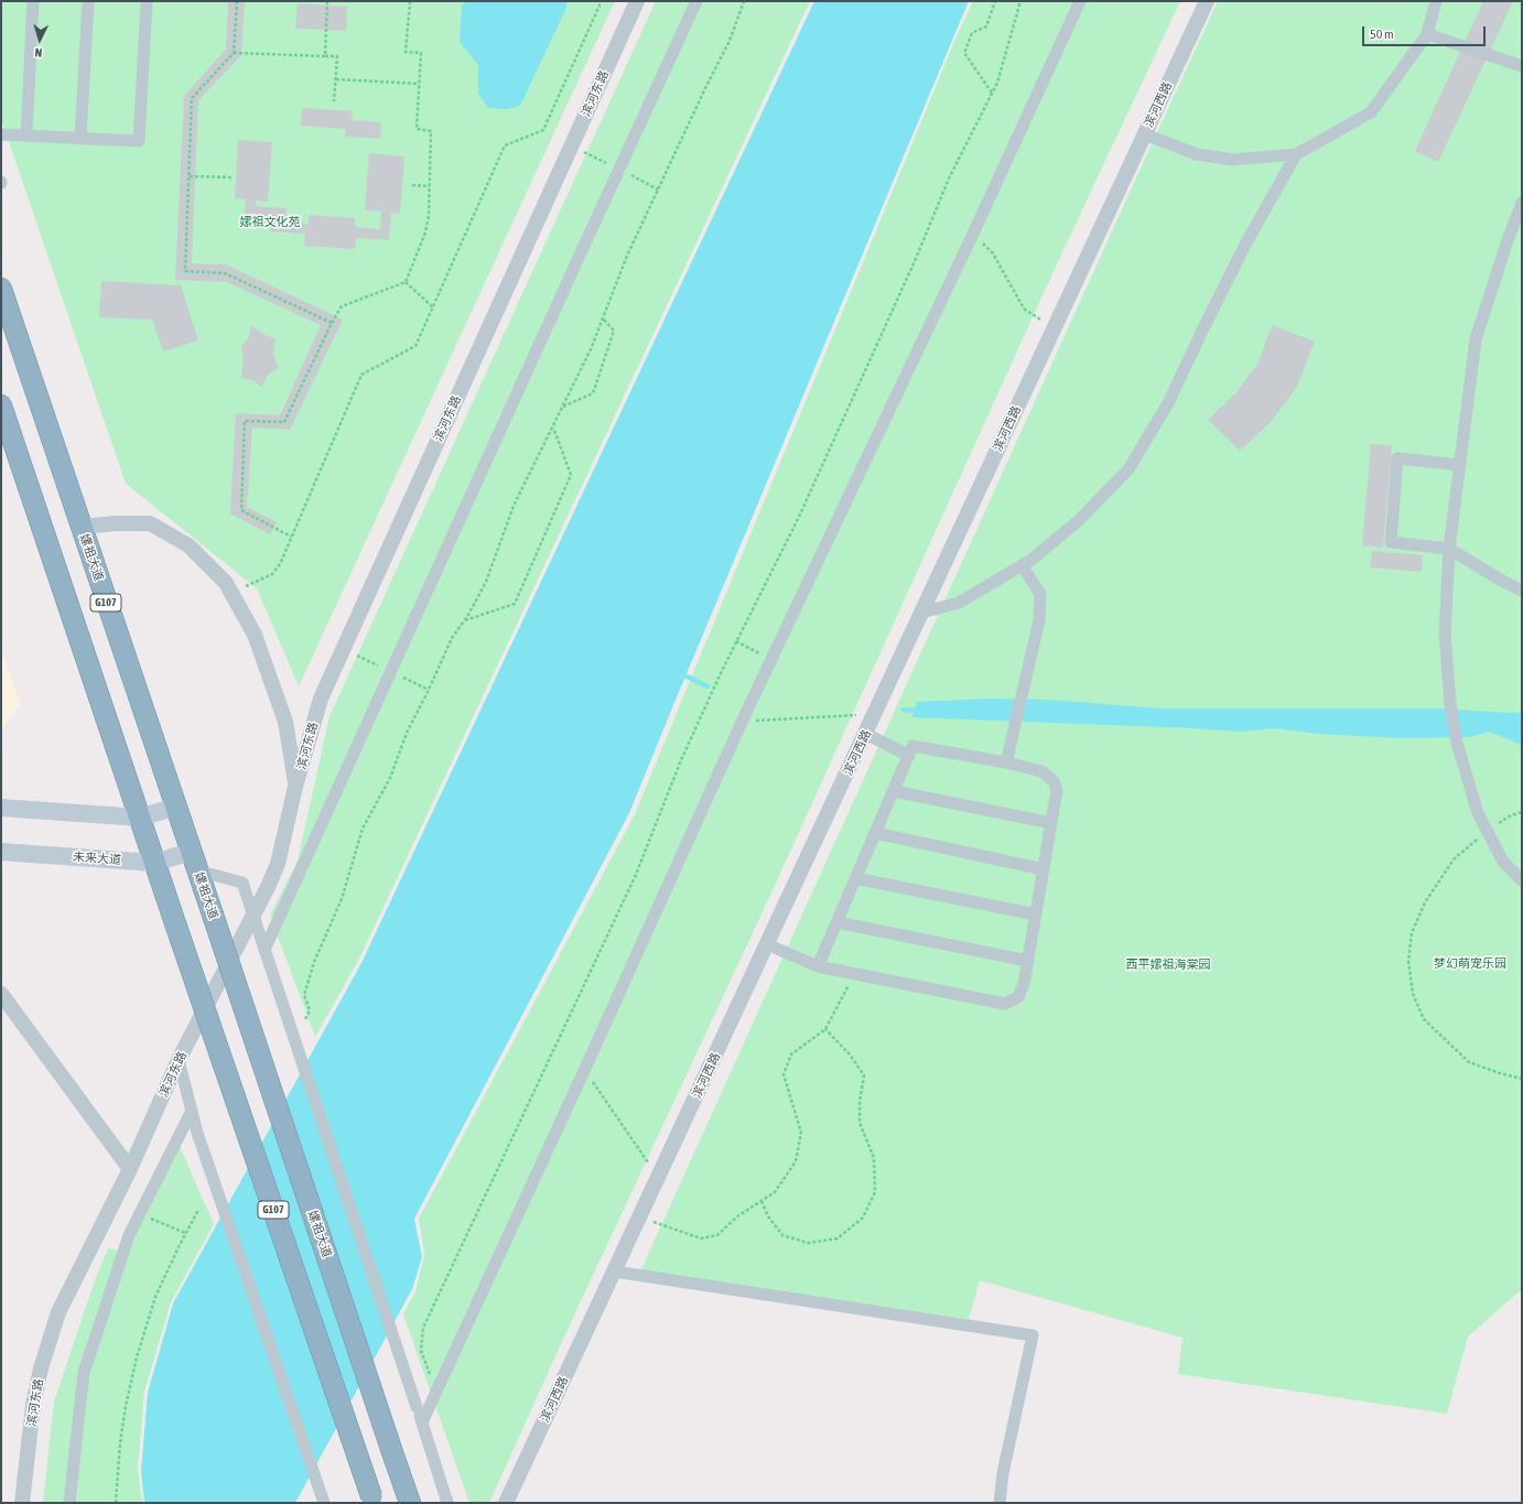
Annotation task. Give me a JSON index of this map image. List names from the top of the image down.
{
  "streets": {
    "highway": ["嫘祖大道", "G107"],
    "main road": ["未来大道"],
    "street": ["滨河东路", "滨河西路"]
  },
  "crossings": [
    ["嫘祖大道", "未来大道"],
    ["G107", "未来大道"]
  ],
  "parks": ["嫘祖文化苑", "梦幻萌宠乐园", "西平嫘祖海棠园"],
  "scale_bar": "50 m",
  "north": "bottom"
}
